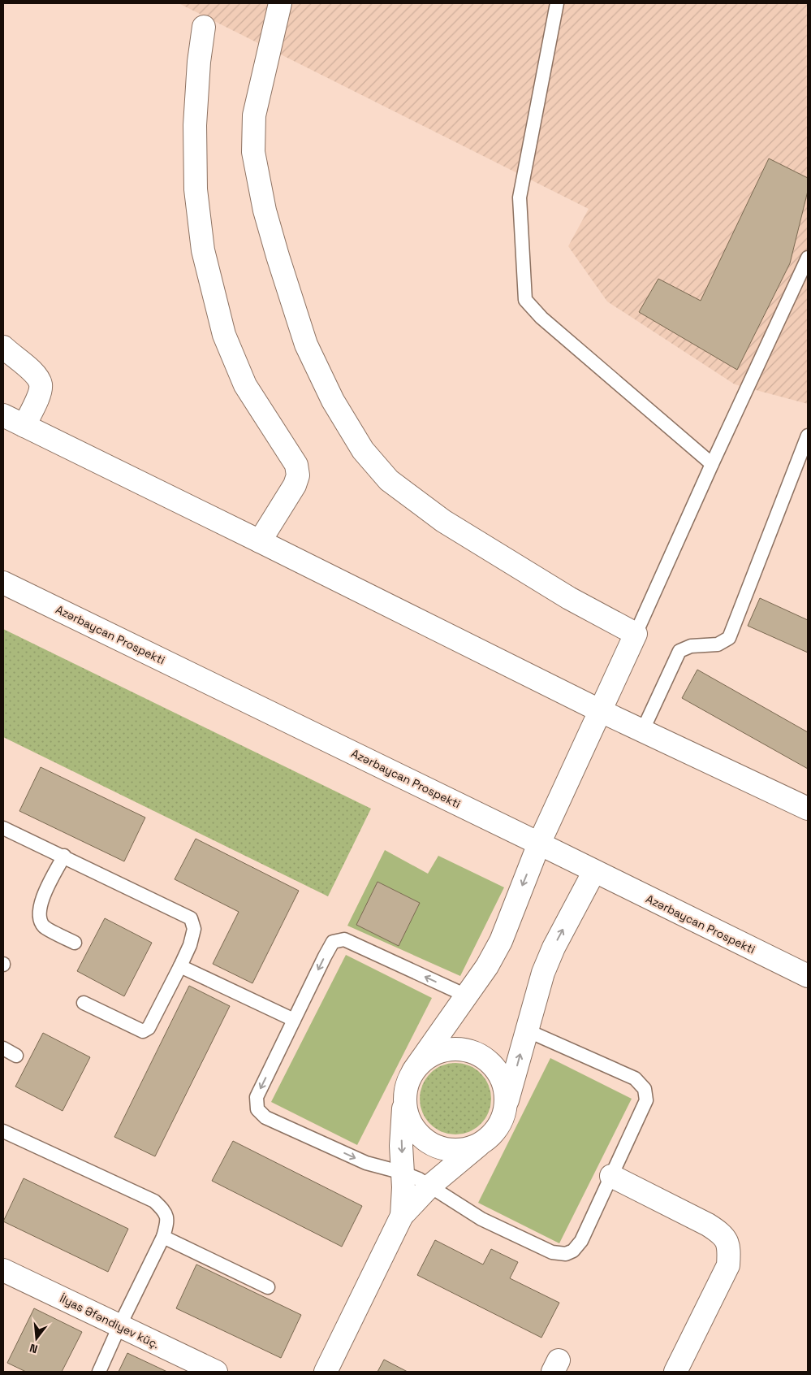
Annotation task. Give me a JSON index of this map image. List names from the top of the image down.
{
  "streets": {
    "street": ["Azərbaycan Prospekti", "İlyas Əfəndiyev küç."]
  },
  "north": "bottom"
}
